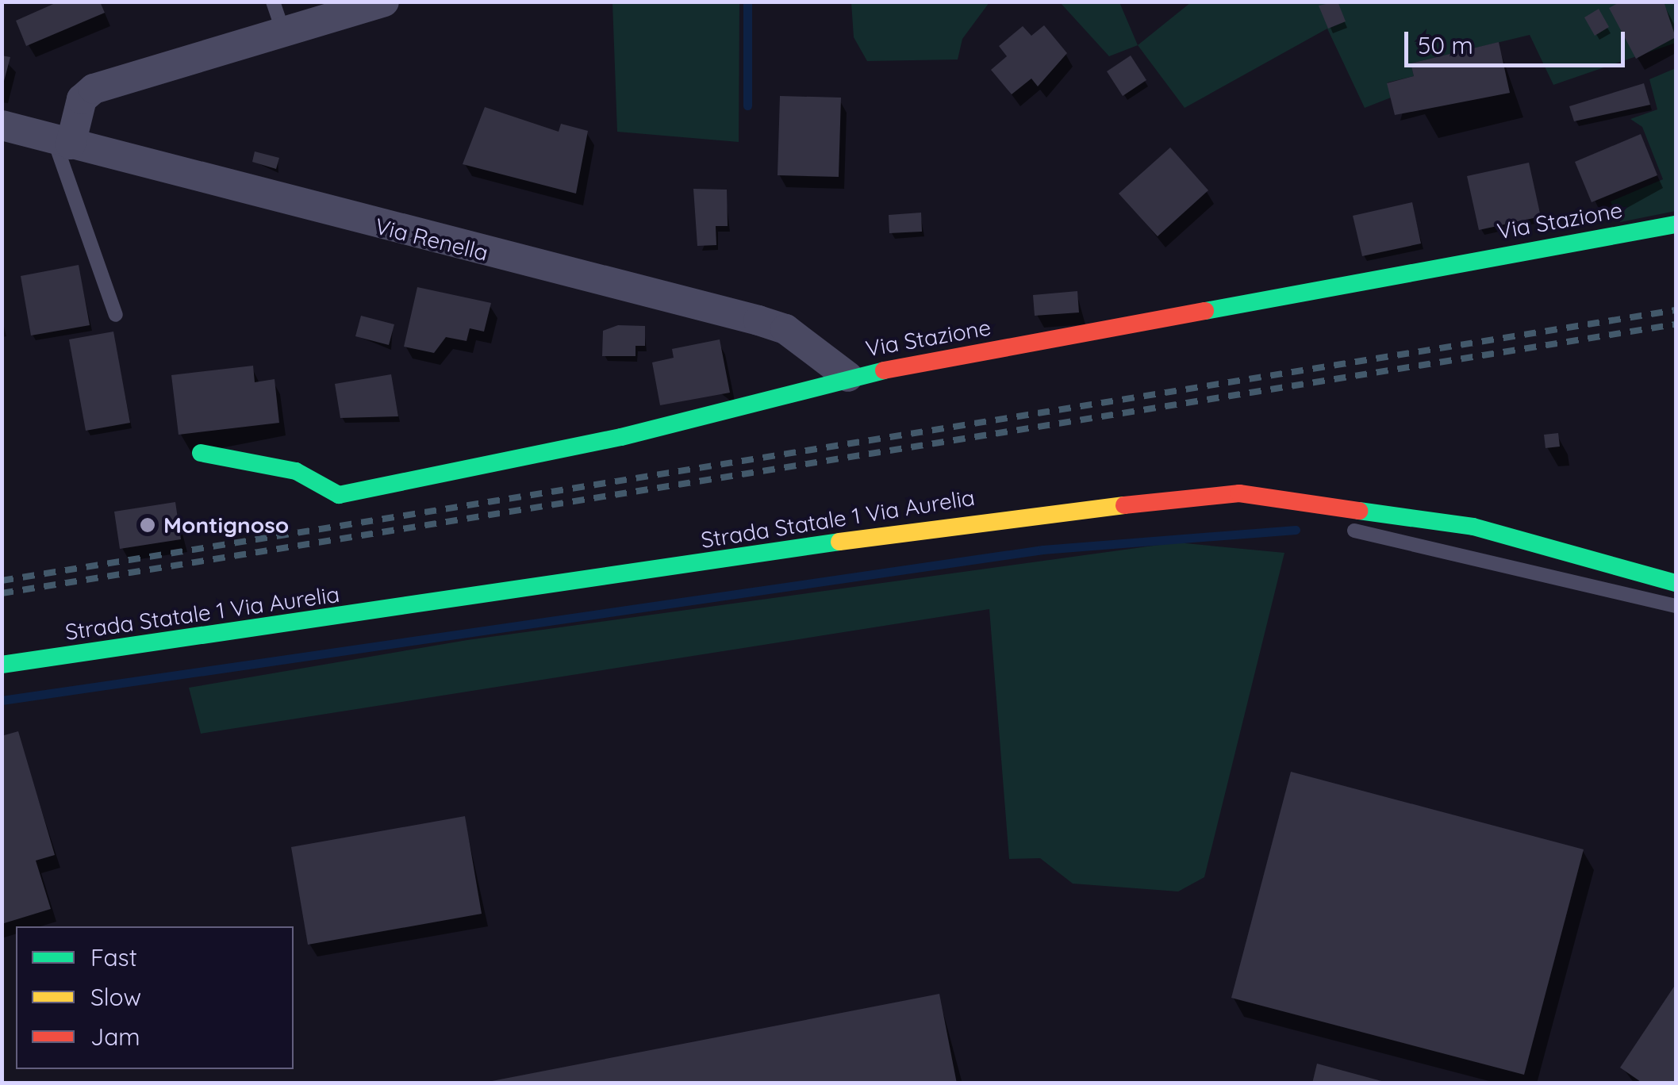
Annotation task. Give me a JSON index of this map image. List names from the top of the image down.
{
  "streets": {
    "main road": ["Via Stazione", "Strada Statale 1 Via Aurelia"],
    "street": ["Via Renella"]
  },
  "crossings": [
    ["Via Stazione", "Via Renella"]
  ],
  "places": ["Montignoso"],
  "legend": ["Fast", "Slow", "Jam"],
  "scale_bar": "50 m"
}
